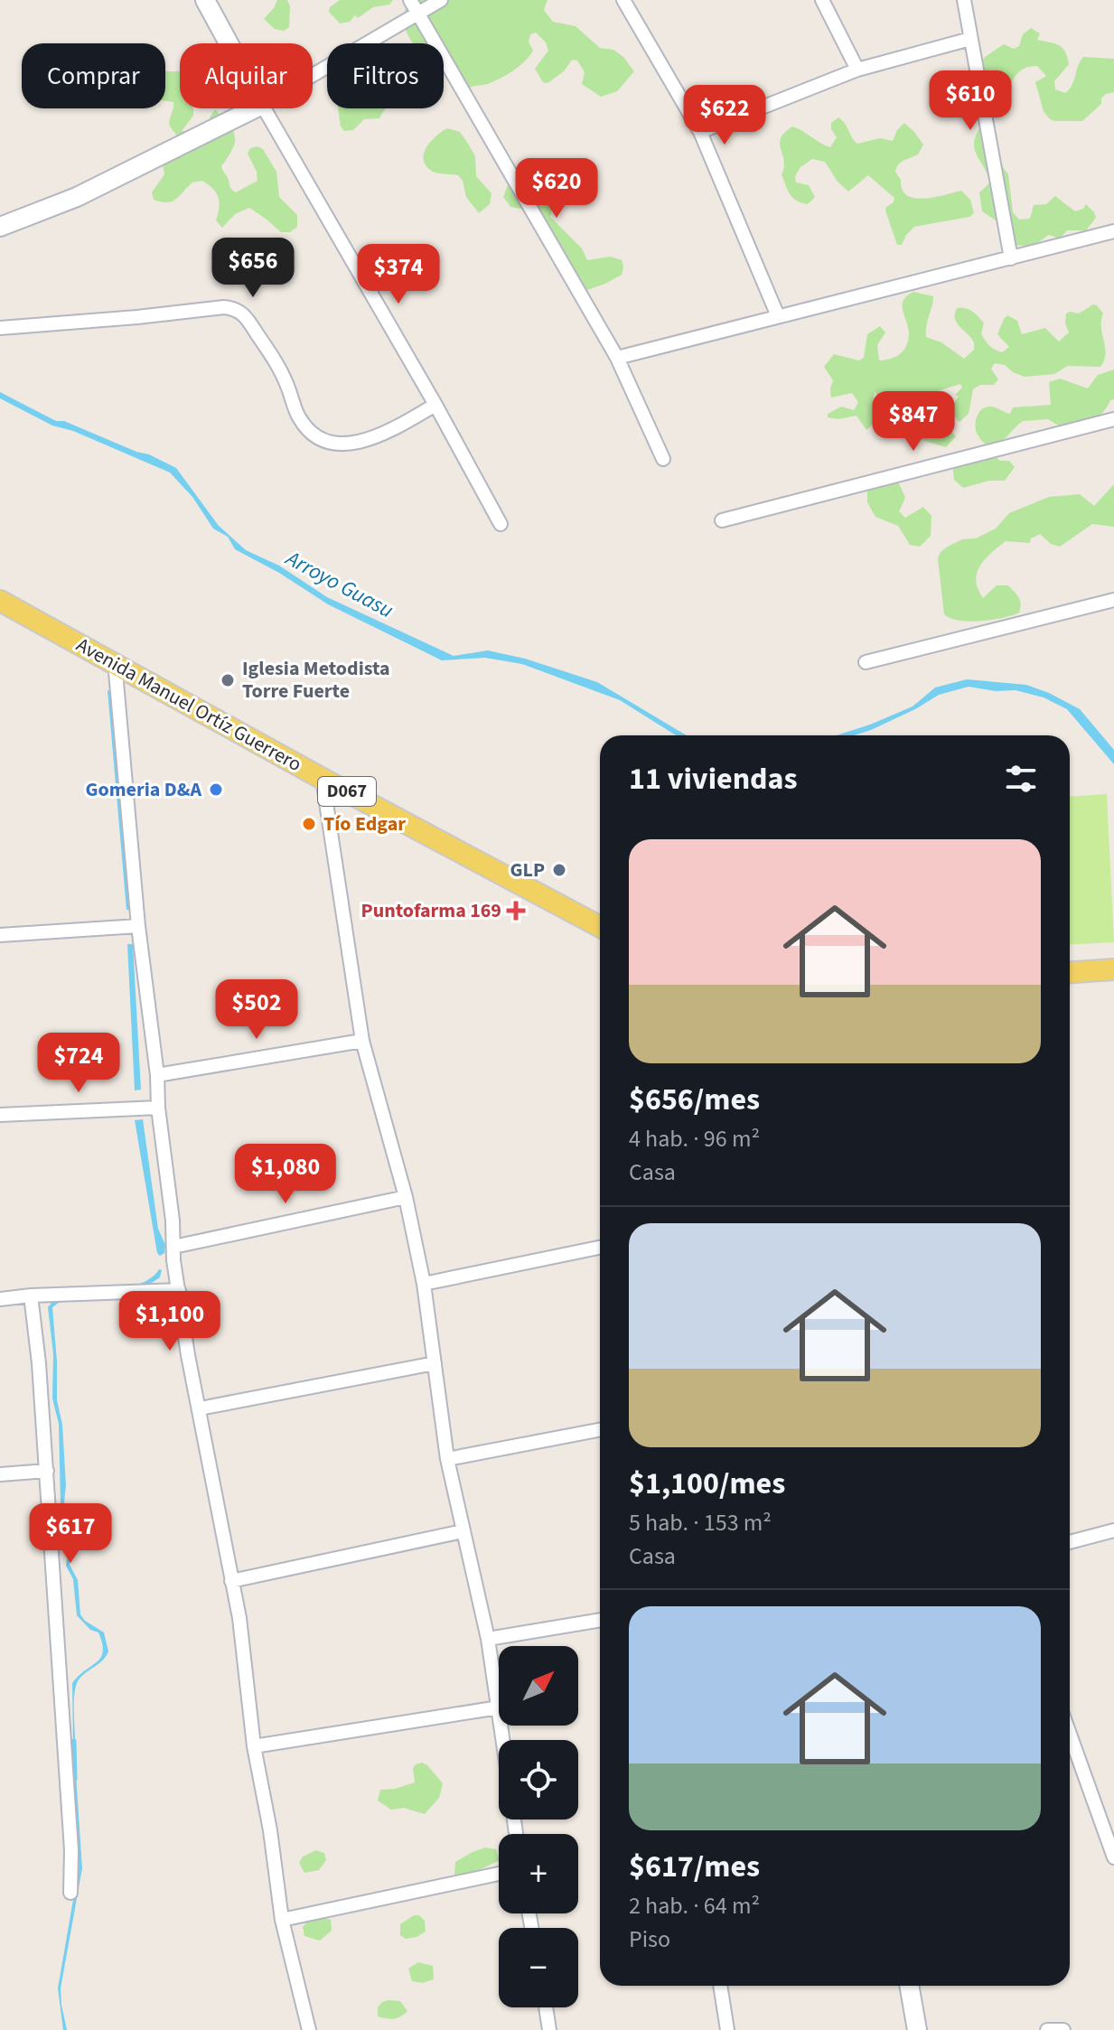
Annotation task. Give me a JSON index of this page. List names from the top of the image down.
{
  "streets": {
    "main road": ["Avenida Manuel Ortíz Guerrero", "D067"]
  },
  "water": ["Arroyo Guasu"],
  "places": {
    "other": [
      "Iglesia Metodista Torre Fuerte",
      "Gomeria D&A",
      "Tío Edgar",
      "GLP"
    ],
    "health": ["Puntofarma 169"]
  },
  "north": "top right",
  "page": {
    "chip": ["Comprar", "Alquilar", "Filtros"],
    "price": [
      "$610",
      "$622",
      "$620",
      "$656",
      "$374",
      "$847",
      "$502",
      "$724",
      "$1,080",
      "$1,100",
      "$617"
    ],
    "heading": "11 viviendas",
    "list": [
      {
        "name": "$656/mes",
        "note": "4 hab. · 96 m² · Casa"
      },
      {
        "name": "$1,100/mes",
        "note": "5 hab. · 153 m² · Casa"
      },
      {
        "name": "$617/mes",
        "note": "2 hab. · 64 m² · Piso"
      }
    ],
    "map_buttons": ["+", "−"]
  }
}
